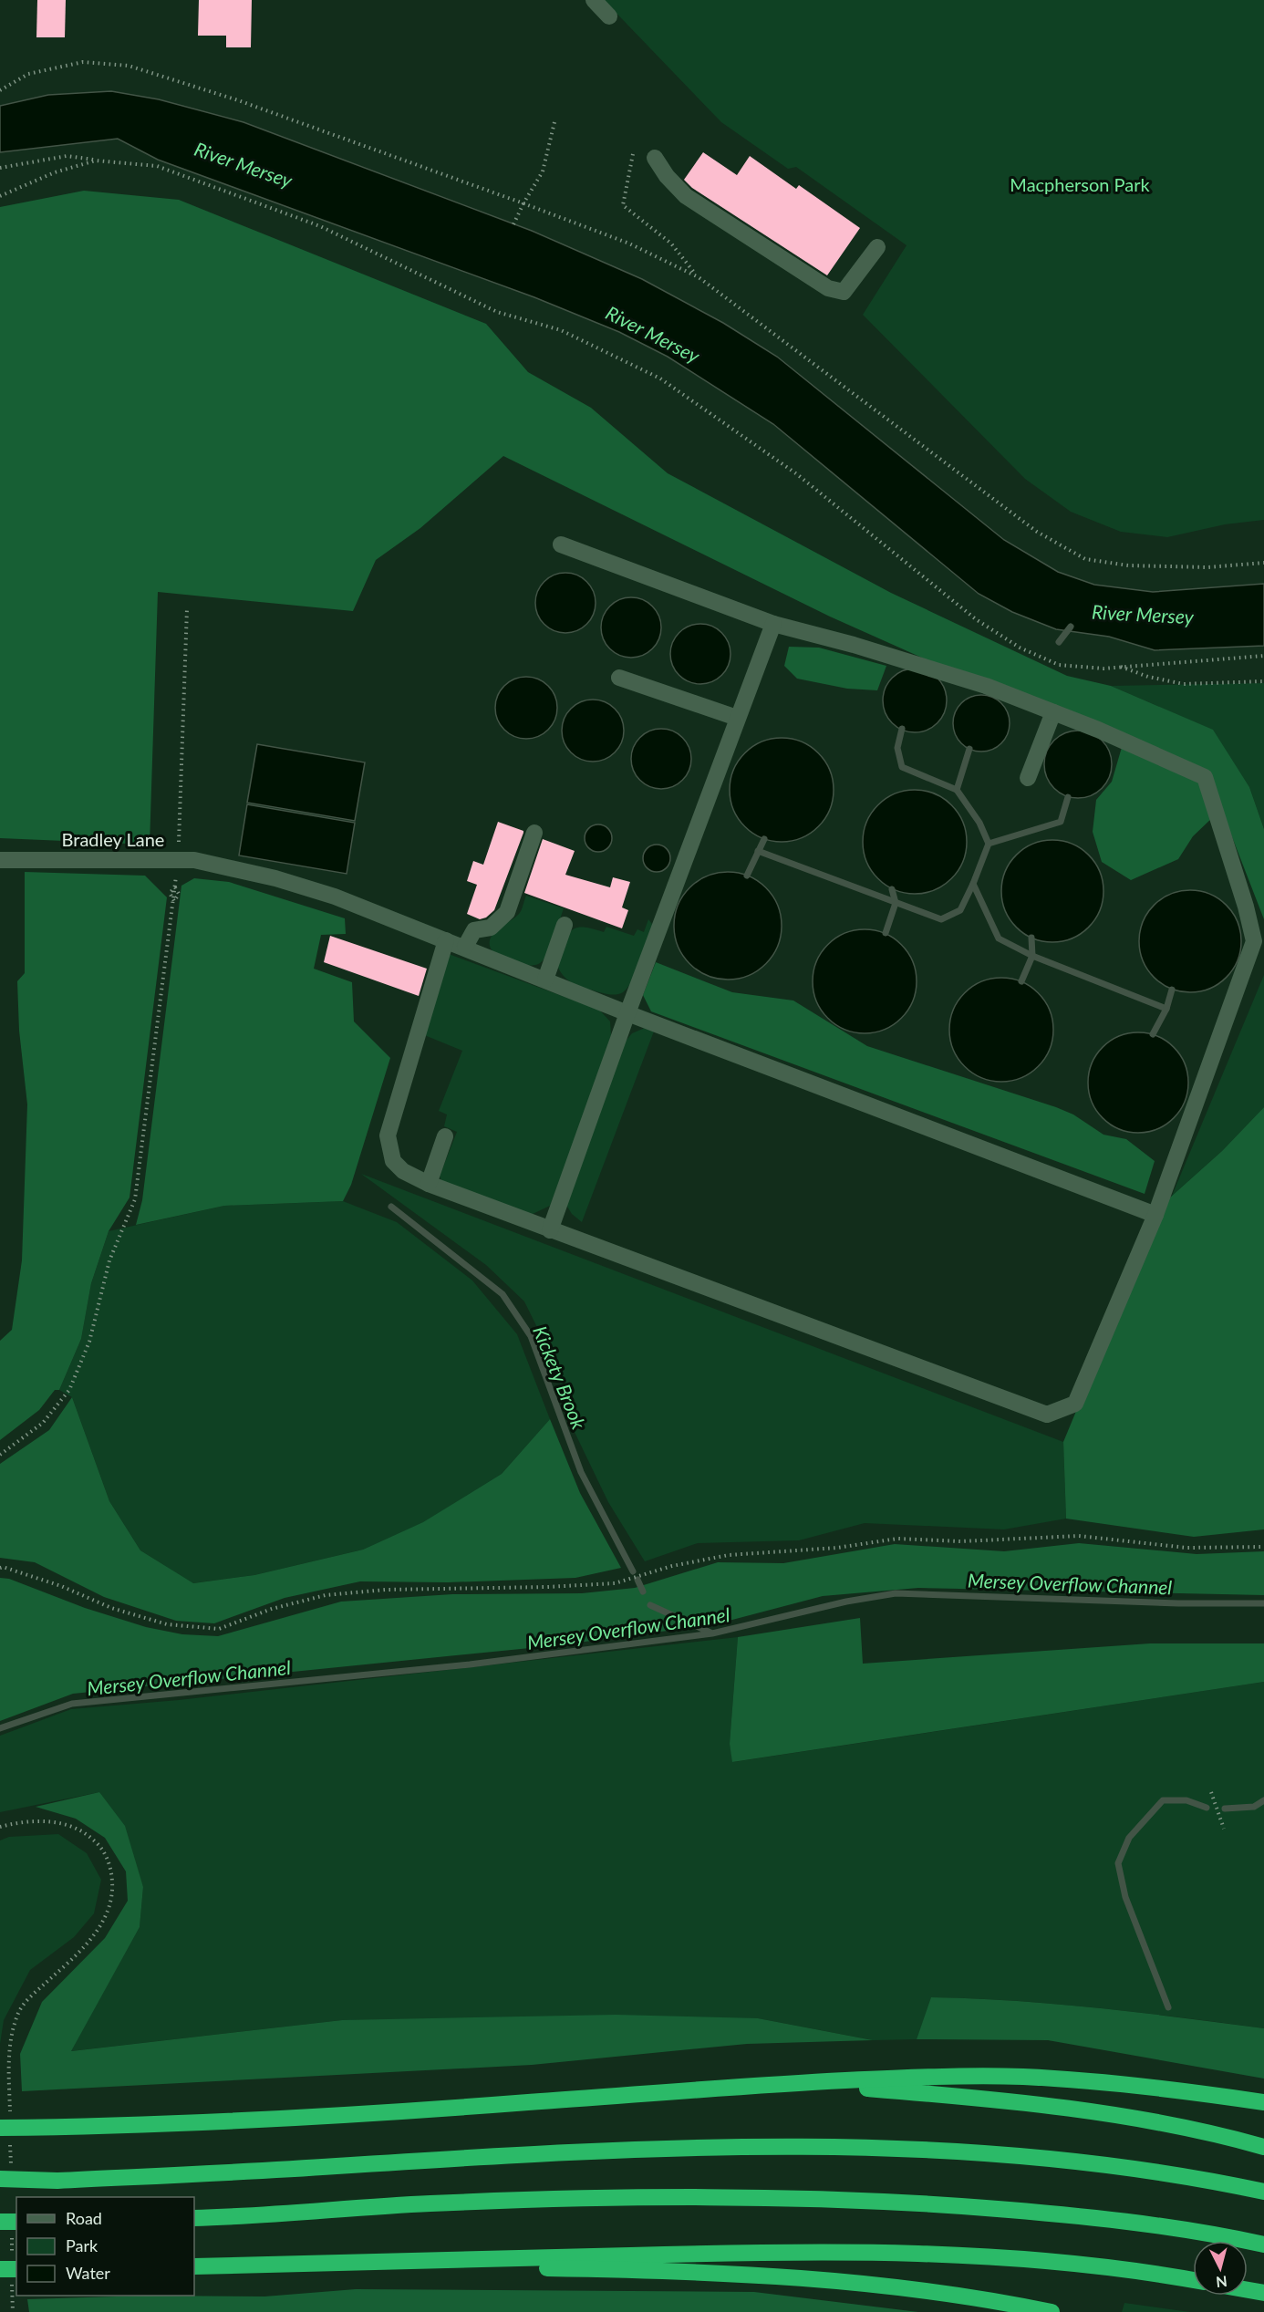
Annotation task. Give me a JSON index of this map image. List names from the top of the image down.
{
  "streets": {
    "street": ["Bradley Lane"]
  },
  "water": ["River Mersey", "Kickety Brook", "Mersey Overflow Channel"],
  "parks": ["Macpherson Park"],
  "legend": ["Road", "Park", "Water"],
  "north": "bottom"
}
